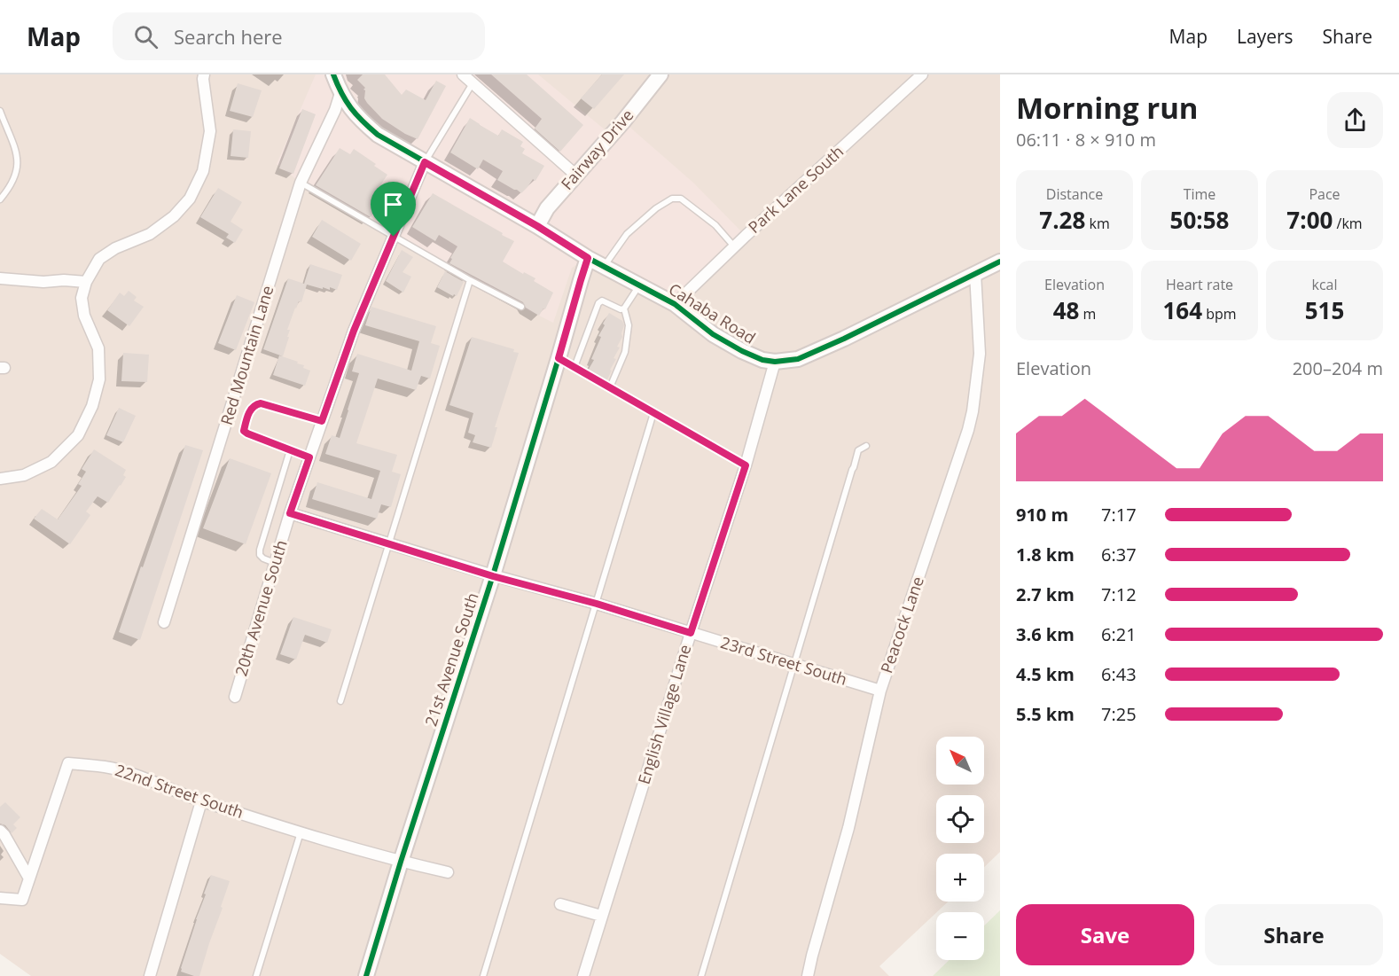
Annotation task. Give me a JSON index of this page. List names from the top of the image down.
{
  "streets": {
    "street": [
      "Fairway Drive",
      "Park Lane South",
      "Cahaba Road",
      "Red Mountain Lane",
      "20th Avenue South",
      "Peacock Lane",
      "21st Avenue South",
      "23rd Street South",
      "English Village Lane",
      "22nd Street South"
    ]
  },
  "crossings": [
    ["Fairway Drive", "Cahaba Road"],
    ["Park Lane South", "Cahaba Road"],
    ["Cahaba Road", "Red Mountain Lane"],
    ["Cahaba Road", "20th Avenue South"],
    ["Cahaba Road", "Peacock Lane"],
    ["Cahaba Road", "21st Avenue South"],
    ["Cahaba Road", "English Village Lane"],
    ["20th Avenue South", "23rd Street South"],
    ["Peacock Lane", "23rd Street South"],
    ["21st Avenue South", "23rd Street South"],
    ["21st Avenue South", "22nd Street South"],
    ["23rd Street South", "English Village Lane"]
  ],
  "north": "top left",
  "page": {
    "header": "Map",
    "search": "Search here",
    "nav": ["Map", "Layers", "Share"],
    "heading": ["Morning run", "06:11 · 8 × 910 m"],
    "stats": [
      ["Distance", "7.28 km"],
      ["Time", "50:58"],
      ["Pace", "7:00 /km"],
      ["Elevation", "48 m"],
      ["Heart rate", "164 bpm"],
      ["kcal", "515"]
    ],
    "chart": ["Elevation", "200–204 m"],
    "list": [
      {
        "name": "910 m",
        "note": "7:17"
      },
      {
        "name": "1.8 km",
        "note": "6:37"
      },
      {
        "name": "2.7 km",
        "note": "7:12"
      },
      {
        "name": "3.6 km",
        "note": "6:21"
      },
      {
        "name": "4.5 km",
        "note": "6:43"
      },
      {
        "name": "5.5 km",
        "note": "7:25"
      }
    ],
    "map_buttons": ["+", "−"],
    "buttons": ["Save", "Share"]
  }
}
